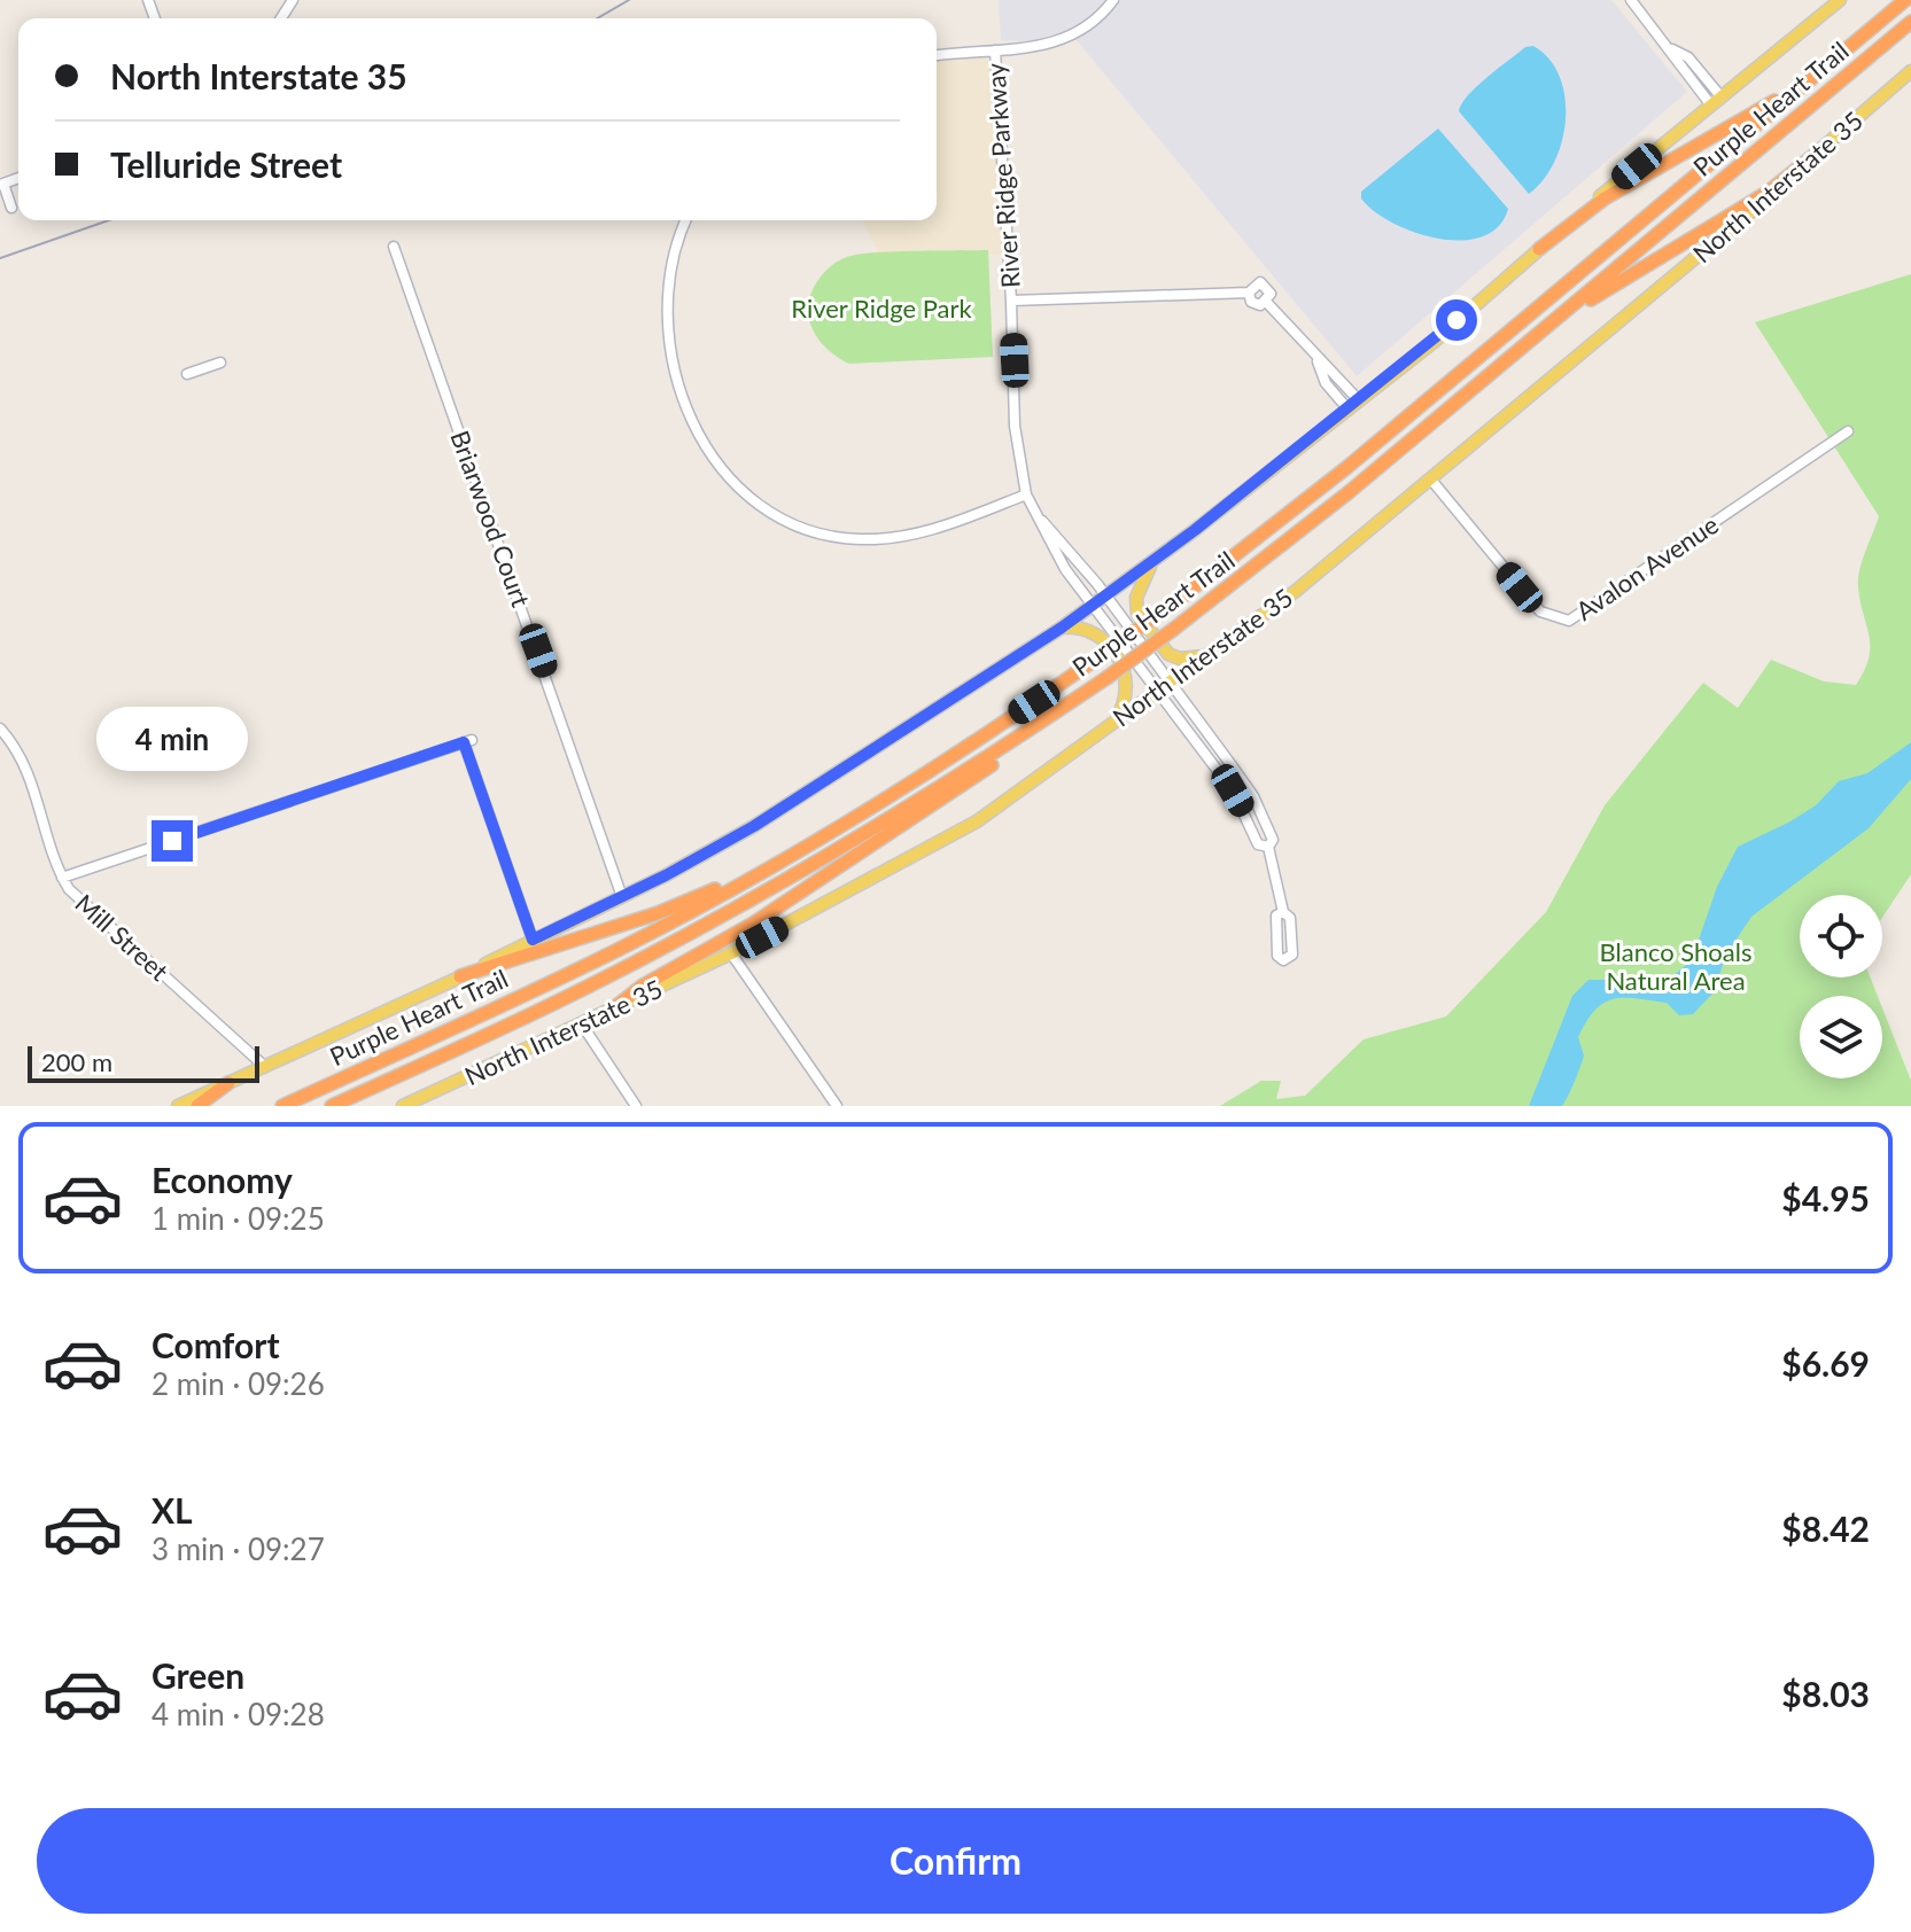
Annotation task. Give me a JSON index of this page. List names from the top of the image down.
{
  "streets": {
    "highway": ["Purple Heart Trail"],
    "main road": ["North Interstate 35"],
    "street": [
      "River Ridge Parkway",
      "Briarwood Court",
      "Avalon Avenue",
      "Mill Street"
    ]
  },
  "crossings": [
    ["River Ridge Parkway", "North Interstate 35"],
    ["North Interstate 35", "Avalon Avenue"]
  ],
  "parks": ["River Ridge Park", "Blanco Shoals Natural Area"],
  "scale_bar": "200 m",
  "page": {
    "banner": ["North Interstate 35", "Telluride Street"],
    "bubble": "4 min",
    "scale": "200 m",
    "list": [
      {
        "name": "Economy",
        "note": "1 min · 09:25",
        "value": "$4.95"
      },
      {
        "name": "Comfort",
        "note": "2 min · 09:26",
        "value": "$6.69"
      },
      {
        "name": "XL",
        "note": "3 min · 09:27",
        "value": "$8.42"
      },
      {
        "name": "Green",
        "note": "4 min · 09:28",
        "value": "$8.03"
      }
    ],
    "buttons": "Confirm"
  }
}
